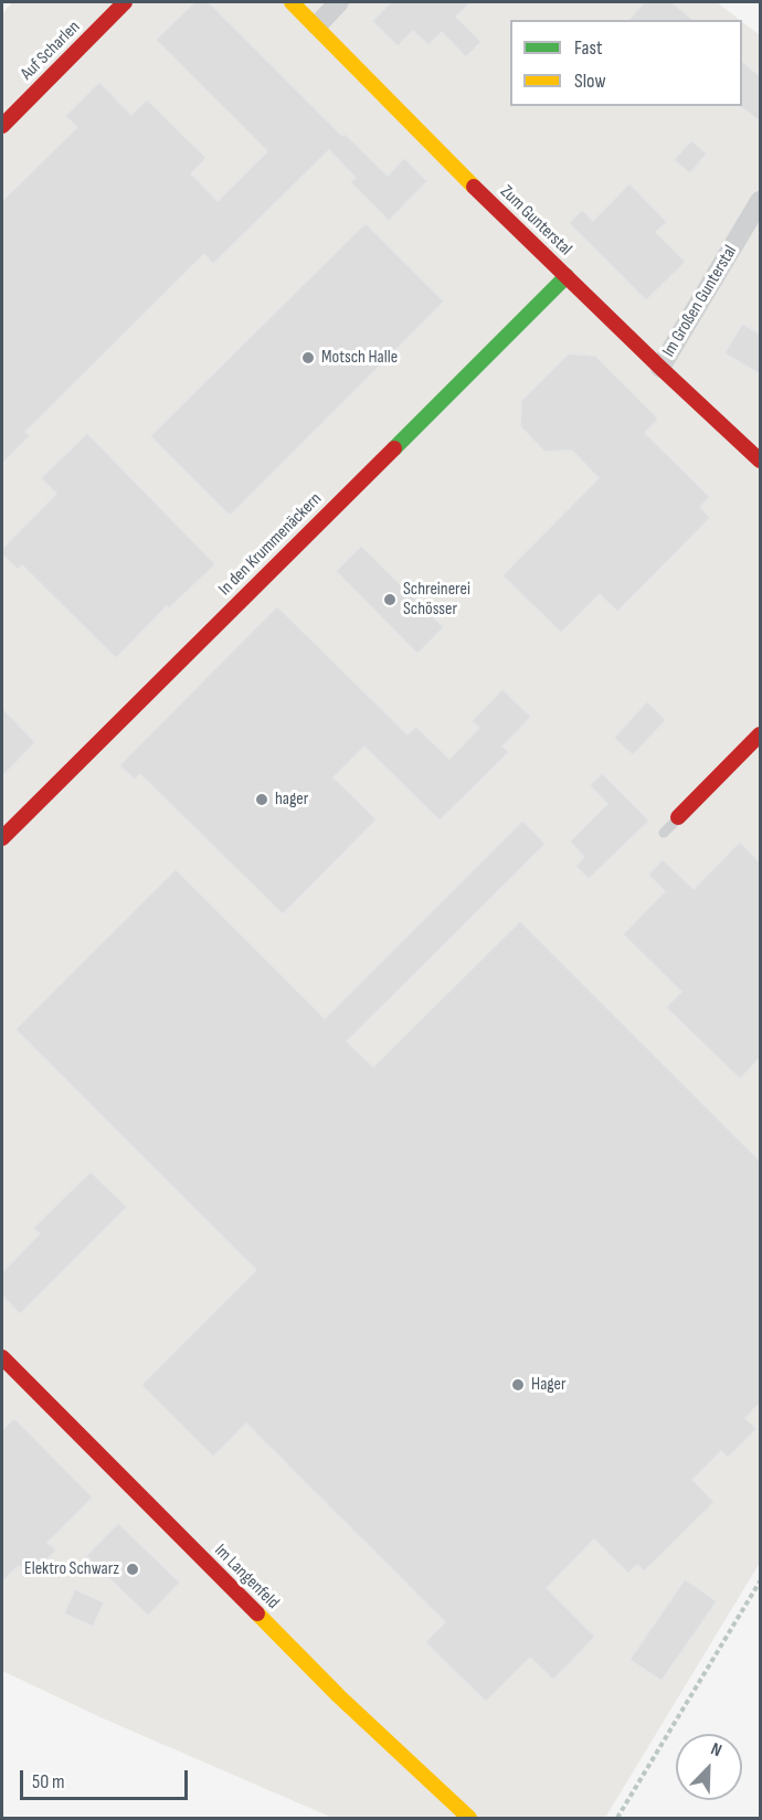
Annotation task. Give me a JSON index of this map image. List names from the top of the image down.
{
  "streets": {
    "street": [
      "Auf Scharlen",
      "Zum Gunterstal",
      "Im Großen Gunterstal",
      "In den Krummenäckern",
      "Im Langenfeld"
    ]
  },
  "crossings": [
    ["Zum Gunterstal", "Im Großen Gunterstal"],
    ["Zum Gunterstal", "In den Krummenäckern"]
  ],
  "places": [
    "Motsch Halle",
    "Schreinerei Schösser",
    "hager",
    "Hager",
    "Elektro Schwarz"
  ],
  "legend": ["Fast", "Slow"],
  "scale_bar": "50 m",
  "north": "top right"
}
